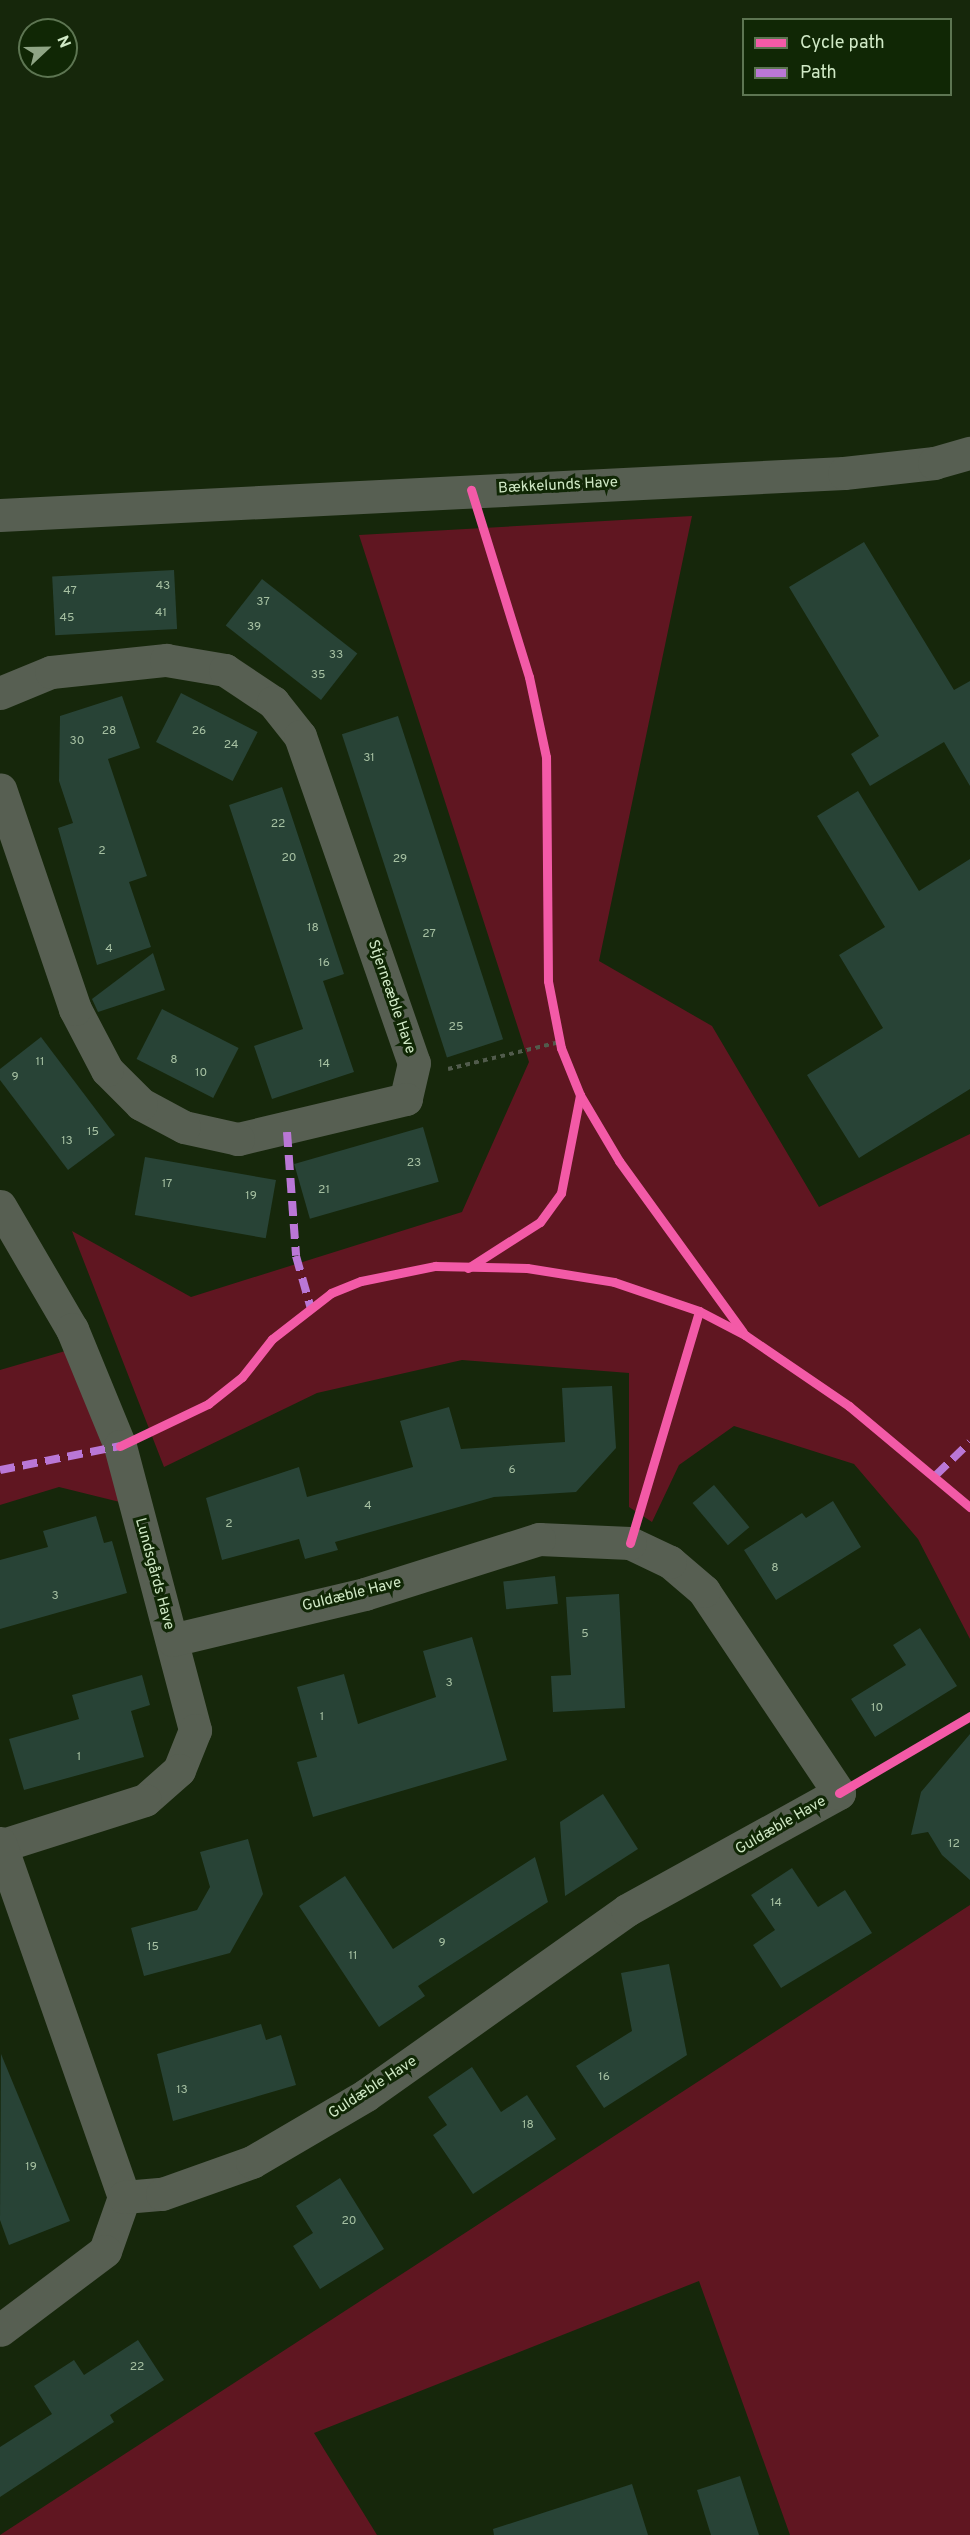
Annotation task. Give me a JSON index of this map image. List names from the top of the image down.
{
  "streets": {
    "street": [
      "Bækkelunds Have",
      "Stjerneæble Have",
      "Lundsgårds Have",
      "Guldæble Have"
    ]
  },
  "crossings": [
    ["Lundsgårds Have", "Guldæble Have"]
  ],
  "house_numbers": [
    "43",
    "47",
    "37",
    "41",
    "45",
    "39",
    "33",
    "35",
    "28",
    "26",
    "30",
    "24",
    "31",
    "22",
    "2",
    "20",
    "29",
    "18",
    "27",
    "4",
    "16",
    "25",
    "8",
    "11",
    "14",
    "10",
    "9",
    "15",
    "13",
    "23",
    "17",
    "21",
    "19",
    "6",
    "4",
    "2",
    "8",
    "3",
    "5",
    "3",
    "10",
    "1",
    "1",
    "12",
    "14",
    "9",
    "15",
    "11",
    "16",
    "13",
    "18",
    "19",
    "20",
    "22"
  ],
  "legend": ["Cycle path", "Path"],
  "north": "right"
}
